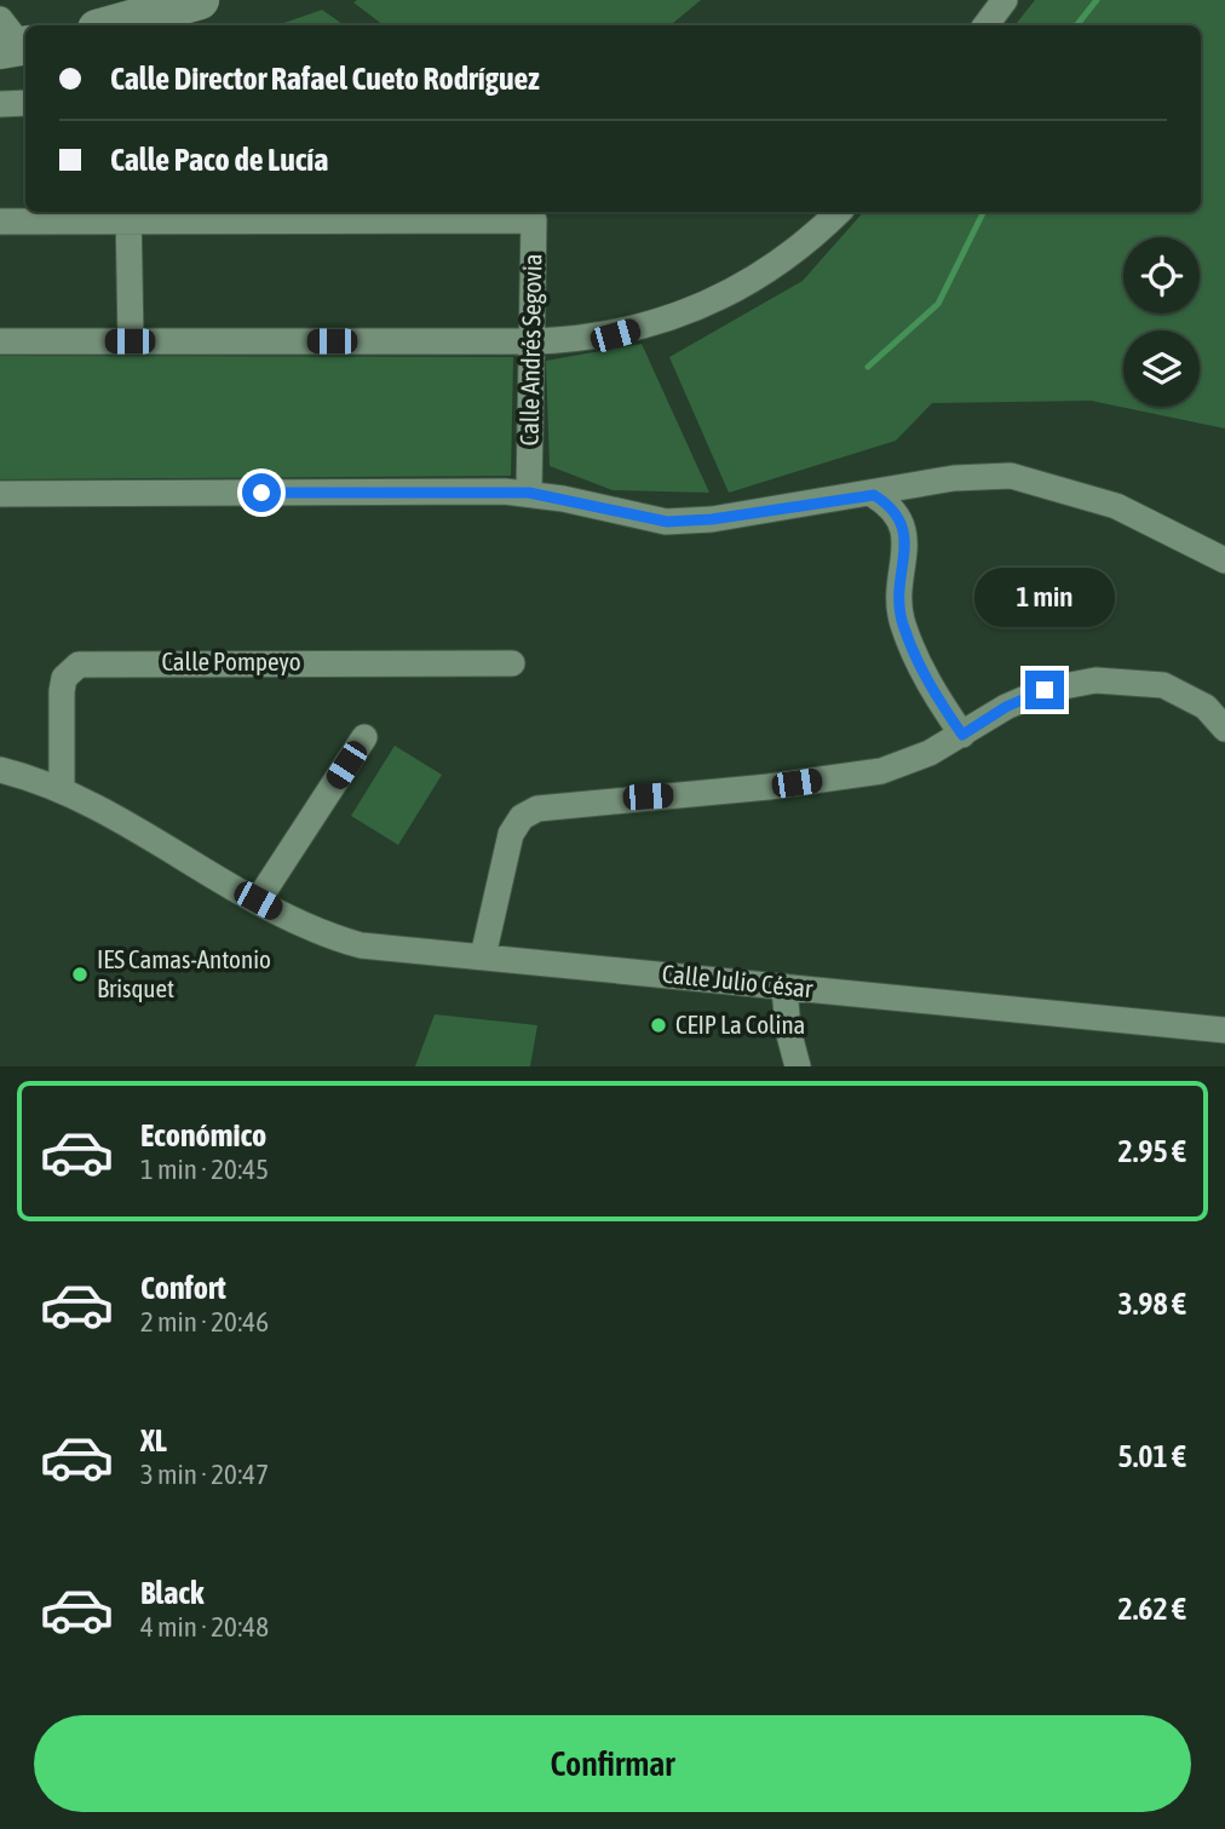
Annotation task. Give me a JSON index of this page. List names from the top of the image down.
{
  "streets": {
    "street": ["Calle Andrés Segovia", "Calle Pompeyo", "Calle Julio César"]
  },
  "crossings": [
    ["Calle Pompeyo", "Calle Julio César"]
  ],
  "places": ["IES Camas-Antonio Brisquet", "CEIP La Colina"],
  "page": {
    "banner": ["Calle Director Rafael Cueto Rodríguez", "Calle Paco de Lucía"],
    "bubble": "1 min",
    "list": [
      {
        "name": "Económico",
        "note": "1 min · 20:45",
        "value": "2.95 €"
      },
      {
        "name": "Confort",
        "note": "2 min · 20:46",
        "value": "3.98 €"
      },
      {
        "name": "XL",
        "note": "3 min · 20:47",
        "value": "5.01 €"
      },
      {
        "name": "Black",
        "note": "4 min · 20:48",
        "value": "2.62 €"
      }
    ],
    "buttons": "Confirmar"
  }
}
